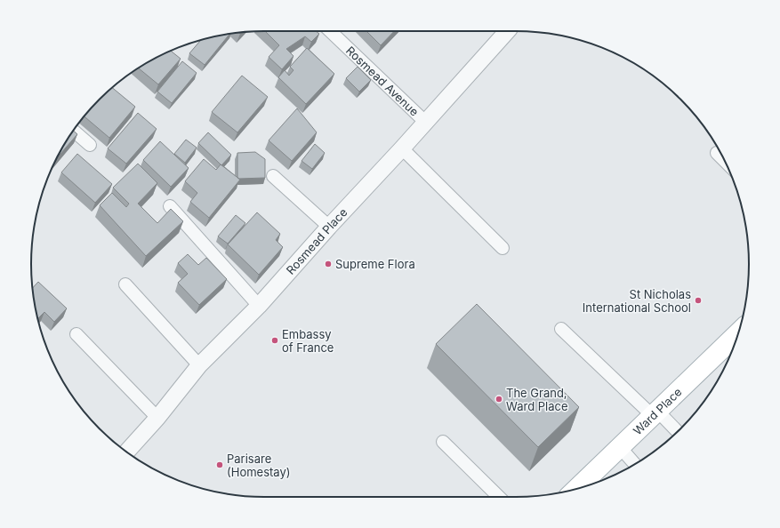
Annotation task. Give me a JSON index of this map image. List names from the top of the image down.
{
  "streets": {
    "main road": ["Ward Place"],
    "street": ["Rosmead Avenue", "Rosmead Place"]
  },
  "crossings": [
    ["Rosmead Avenue", "Rosmead Place"]
  ],
  "places": [
    "Supreme Flora",
    "St Nicholas International School",
    "Embassy of France",
    "The Grand, Ward Place",
    "Parisare (Homestay)"
  ]
}
